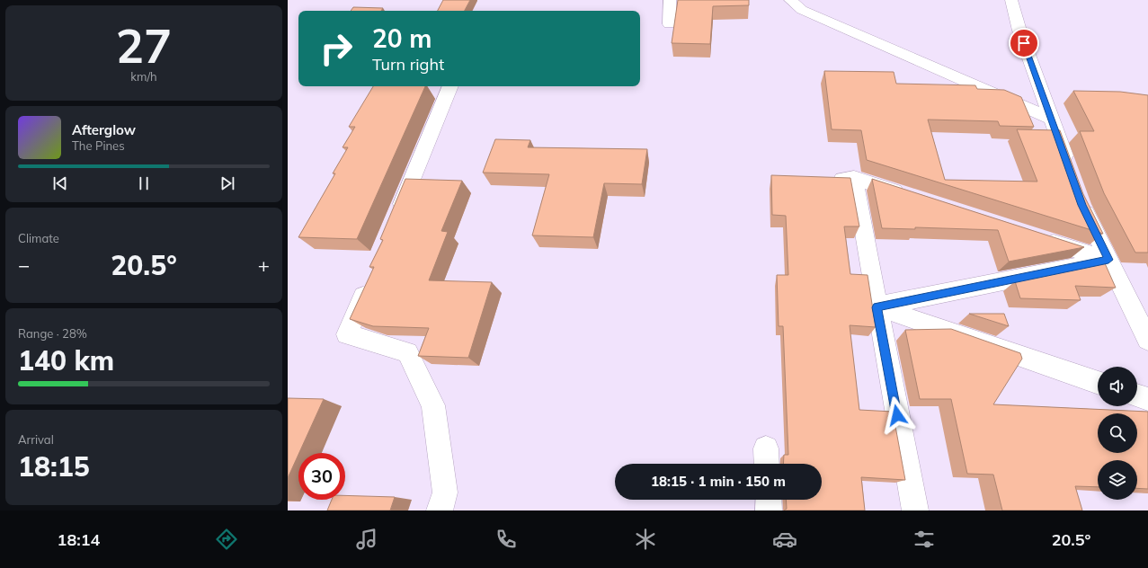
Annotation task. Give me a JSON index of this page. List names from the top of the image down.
{
  "page": {
    "tile": [
      ["27", "km/h"],
      "Climate",
      ["Range · 28%", "140 km"],
      ["Arrival", "18:15"]
    ],
    "turn": ["20 m", "Turn right"],
    "song": ["Afterglow", "The Pines"],
    "heat": ["−", "20.5°", "+"],
    "limit": "30",
    "trip": "18:15 · 1 min · 150 m",
    "tabs": ["18:14", "20.5°"]
  }
}
